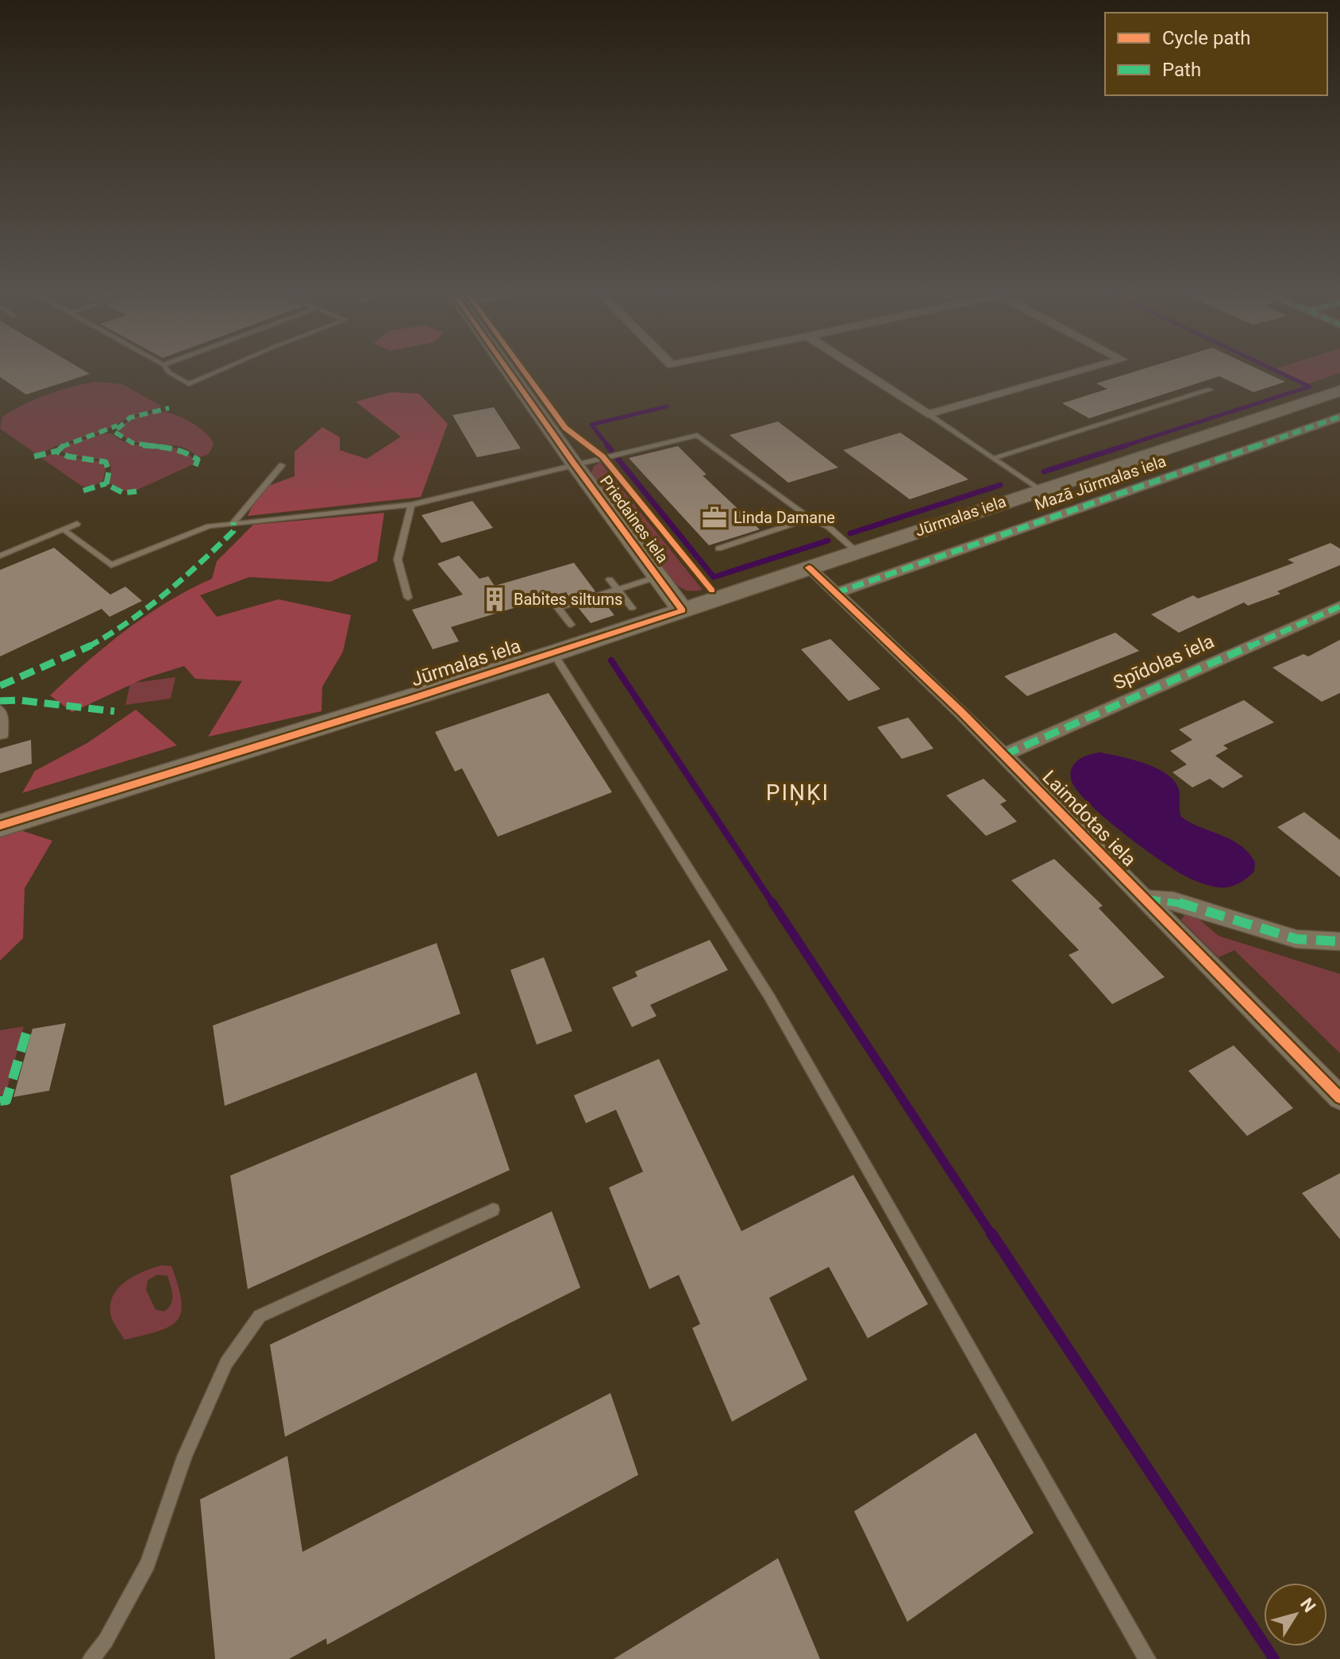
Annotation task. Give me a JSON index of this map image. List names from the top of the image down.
{
  "streets": {
    "main road": ["Jūrmalas iela", "Priedaines iela"],
    "street": ["Mazā Jūrmalas iela", "Spīdolas iela", "Laimdotas iela"]
  },
  "crossings": [
    ["Mazā Jūrmalas iela", "Laimdotas iela"],
    ["Jūrmalas iela", "Priedaines iela"],
    ["Jūrmalas iela", "Laimdotas iela"],
    ["Spīdolas iela", "Laimdotas iela"]
  ],
  "districts": ["PIŅĶI"],
  "places": {
    "office": ["Linda Damane"],
    "building": ["Babites siltums"]
  },
  "legend": ["Cycle path", "Path"],
  "north": "top right"
}
